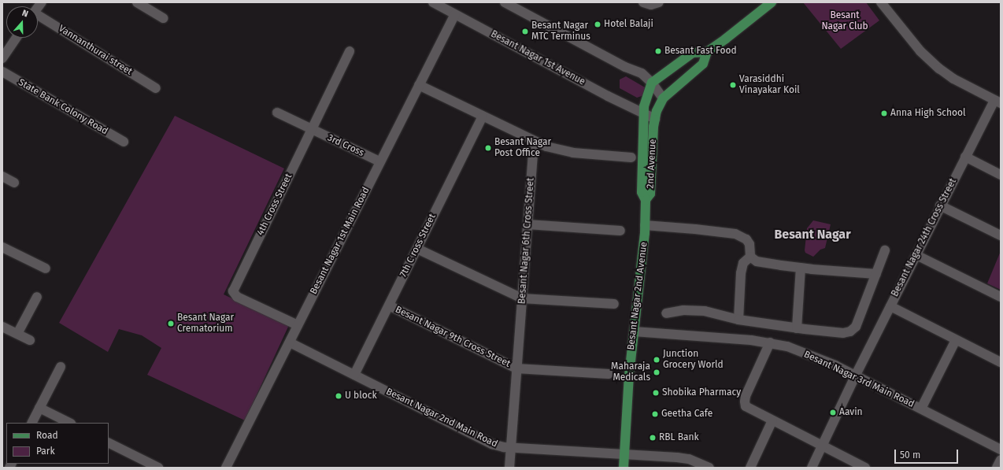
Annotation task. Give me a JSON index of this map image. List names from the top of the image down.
{
  "streets": {
    "main road": ["2nd Avenue", "Besant Nagar 2nd Avenue"],
    "street": [
      "Vannanthurai street",
      "Besant Nagar 1st Avenue",
      "State Bank Colony Road",
      "3rd Cross",
      "4th Cross Street",
      "Besant Nagar 24th Cross Street",
      "Besant Nagar 1st Main Road",
      "Besant Nagar 6th Cross Street",
      "7th C ross Street",
      "Besant Nagar 9th Cross Street",
      "Besant Nagar 3rd Main Road",
      "Besant Nagar 2nd Main Road"
    ]
  },
  "crossings": [
    ["Besant Nagar 1st Avenue", "2nd Avenue"],
    ["Besant Nagar 1st Avenue", "Besant Nagar 1st Main Road"],
    ["3rd Cross", "4th Cross Street"],
    ["3rd Cross", "Besant Nagar 1st Main Road"],
    ["2nd Avenue", "Besant Nagar 2nd Avenue"],
    ["4th Cross Street", "Besant Nagar 1st Main Road"],
    ["Besant Nagar 24th Cross Street", "Besant Nagar 3rd Main Road"],
    ["Besant Nagar 1st Main Road", "Besant Nagar 2nd Main Road"],
    ["Besant Nagar 6th Cross Street", "Besant Nagar 9th Cross Street"],
    ["Besant Nagar 6th Cross Street", "Besant Nagar 2nd Main Road"],
    ["7th C ross Street", "Besant Nagar 9th Cross Street"],
    ["7th C ross Street", "Besant Nagar 2nd Main Road"],
    ["Besant Nagar 2nd Avenue", "Besant Nagar 3rd Main Road"],
    ["Besant Nagar 2nd Avenue", "Besant Nagar 2nd Main Road"]
  ],
  "districts": ["Besant Nagar"],
  "parks": ["Besant Nagar Club"],
  "places": [
    "Hotel Balaji",
    "Besant Nagar MTC Terminus",
    "Besant Fast Food",
    "Varasiddhi Vinayakar Koil",
    "Anna High School",
    "Besant Nagar Post Office",
    "Besant Nagar Crematorium",
    "Junction Grocery World",
    "Maharaja Medicals",
    "Shobika Pharmacy",
    "U block",
    "Aavin",
    "Geetha Cafe",
    "RBL Bank"
  ],
  "legend": ["Road", "Park"],
  "scale_bar": "50 m",
  "north": "top"
}
